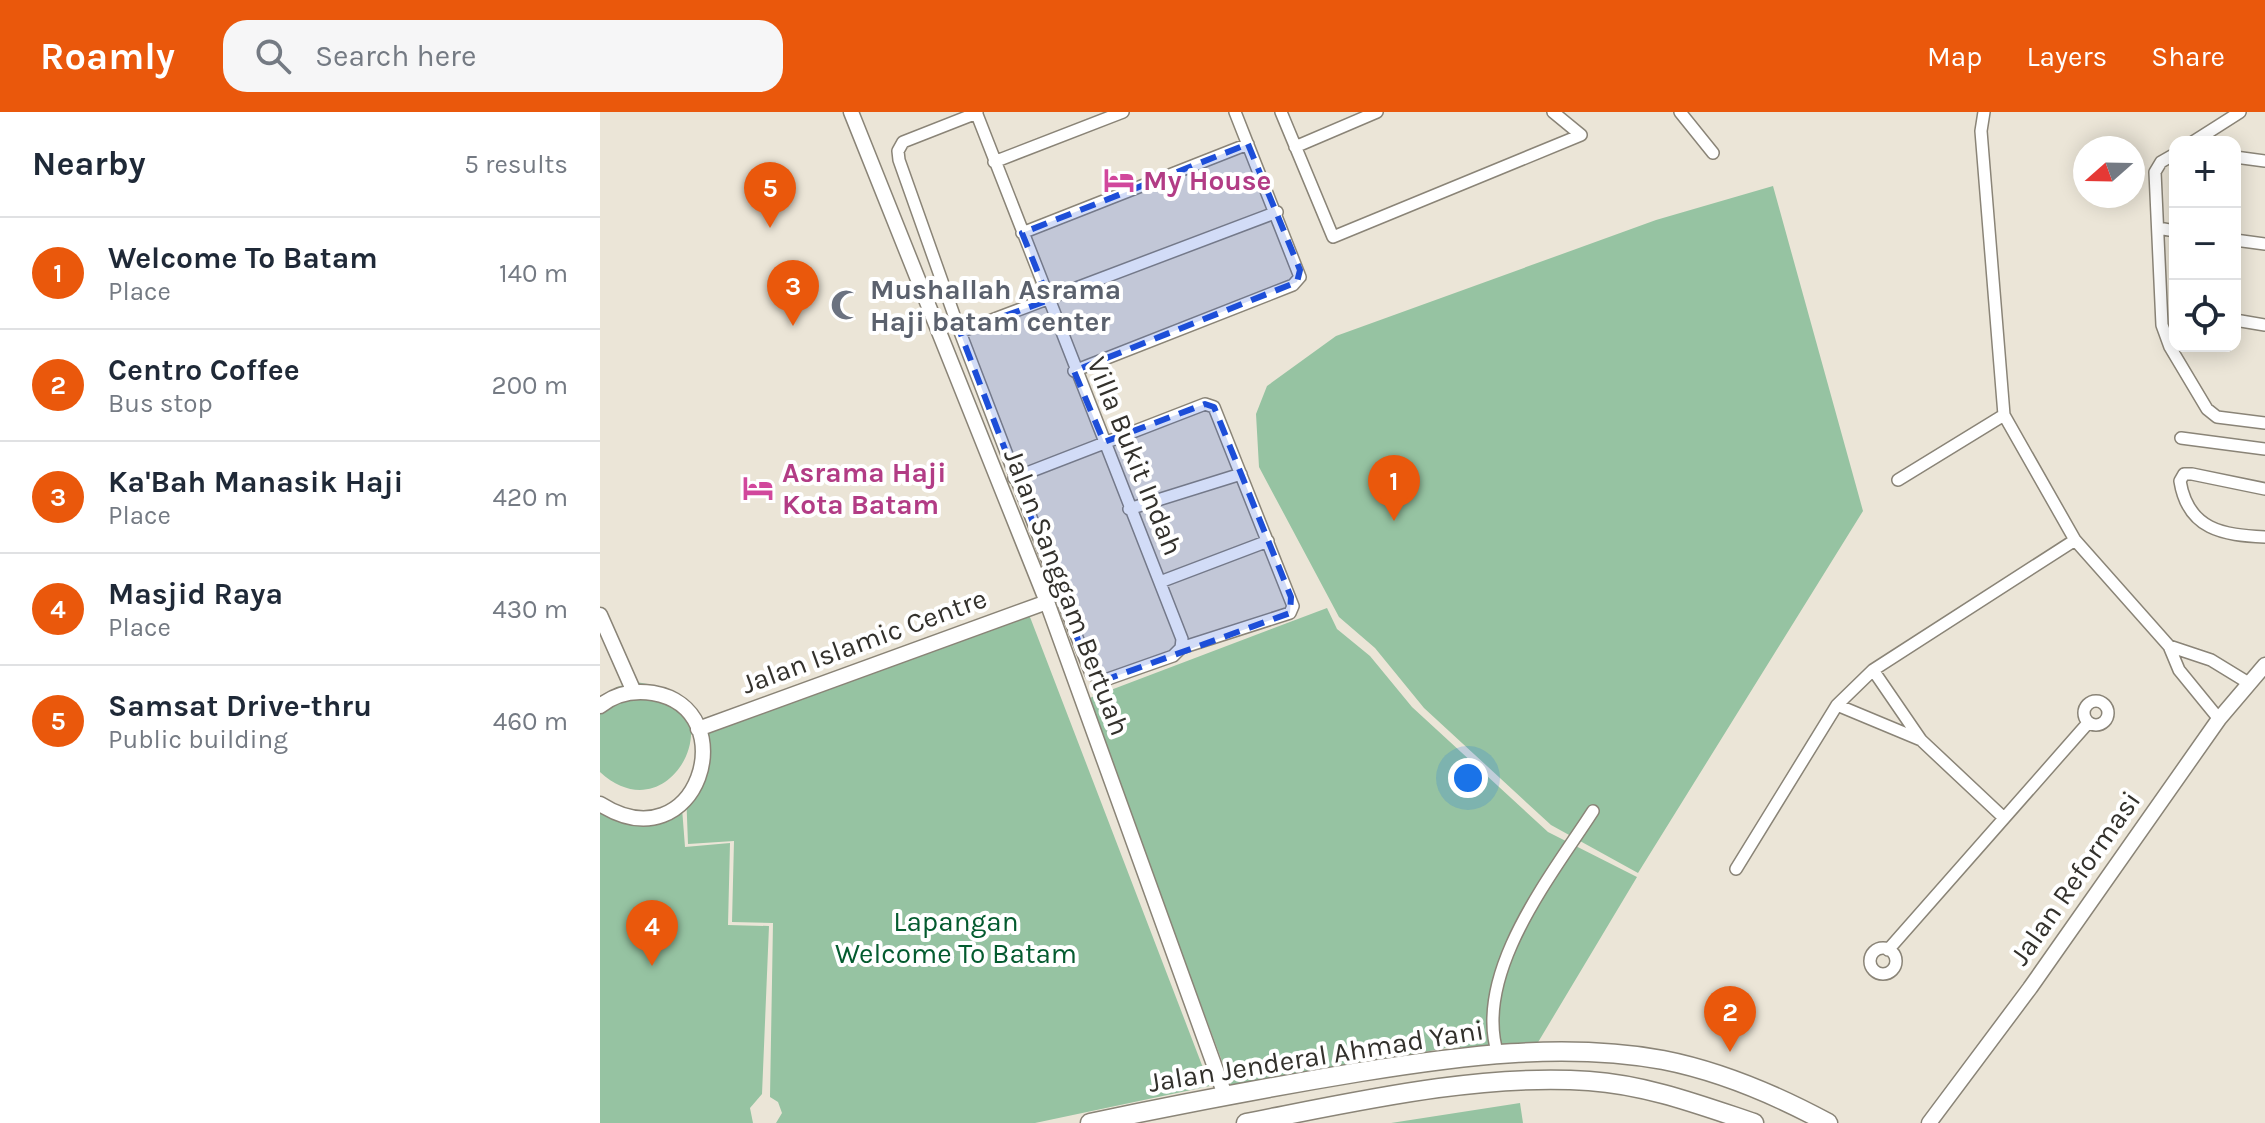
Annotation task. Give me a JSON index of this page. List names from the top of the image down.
{
  "streets": {
    "highway": ["Jalan Jenderal Ahmad Yani"],
    "street": [
      "Villa Bukit Indah",
      "Jalan Sanggam Bertuah",
      "Jalan Islamic Centre",
      "Jalan Reformasi"
    ]
  },
  "crossings": [
    ["Jalan Sanggam Bertuah", "Jalan Islamic Centre"],
    ["Jalan Sanggam Bertuah", "Jalan Jenderal Ahmad Yani"]
  ],
  "parks": ["Lapangan Welcome To Batam"],
  "places": {
    "hotel": ["My House", "Asrama Haji Kota Batam"],
    "mosque": ["Mushallah Asrama Haji batam center"]
  },
  "north": "left",
  "page": {
    "header": "Roamly",
    "search": "Search here",
    "nav": ["Map", "Layers", "Share"],
    "heading": ["Nearby", "5 results"],
    "map_buttons": ["+", "−"],
    "pins": [
      "5",
      "3",
      "1",
      "4",
      "2"
    ],
    "list": [
      {
        "mark": "1",
        "name": "Welcome To Batam",
        "note": "Place",
        "value": "140 m"
      },
      {
        "mark": "2",
        "name": "Centro Coffee",
        "note": "Bus stop",
        "value": "200 m"
      },
      {
        "mark": "3",
        "name": "Ka'Bah Manasik Haji",
        "note": "Place",
        "value": "420 m"
      },
      {
        "mark": "4",
        "name": "Masjid Raya",
        "note": "Place",
        "value": "430 m"
      },
      {
        "mark": "5",
        "name": "Samsat Drive-thru",
        "note": "Public building",
        "value": "460 m"
      }
    ]
  }
}
